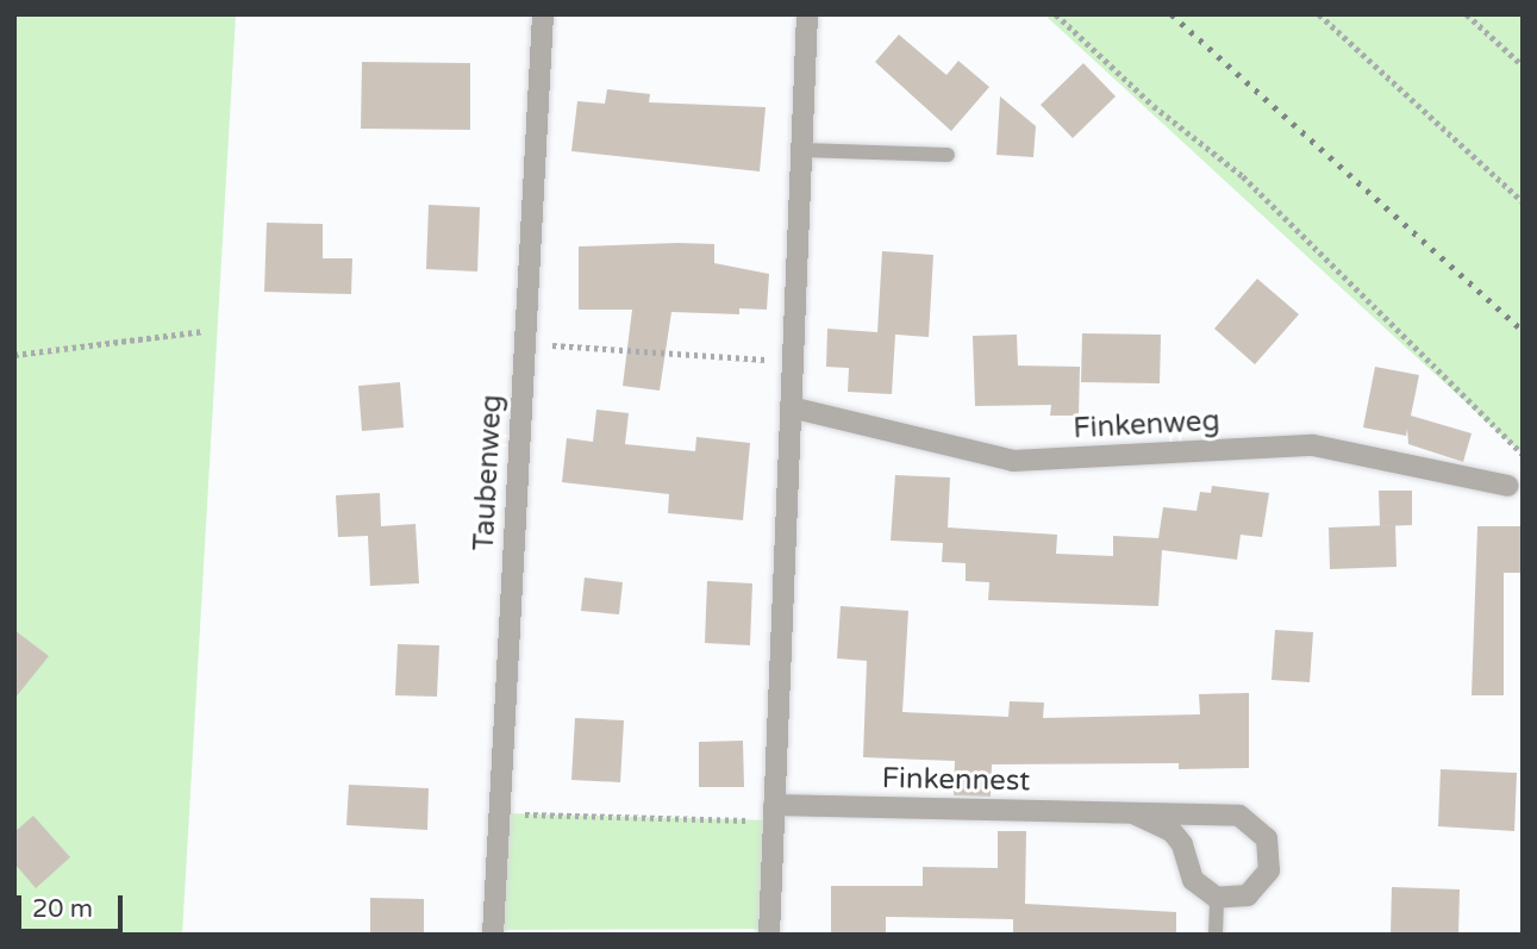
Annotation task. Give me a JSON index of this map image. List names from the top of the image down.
{
  "streets": {
    "street": ["Finkenweg", "Taubenweg", "Finkennest"]
  },
  "scale_bar": "20 m"
}
